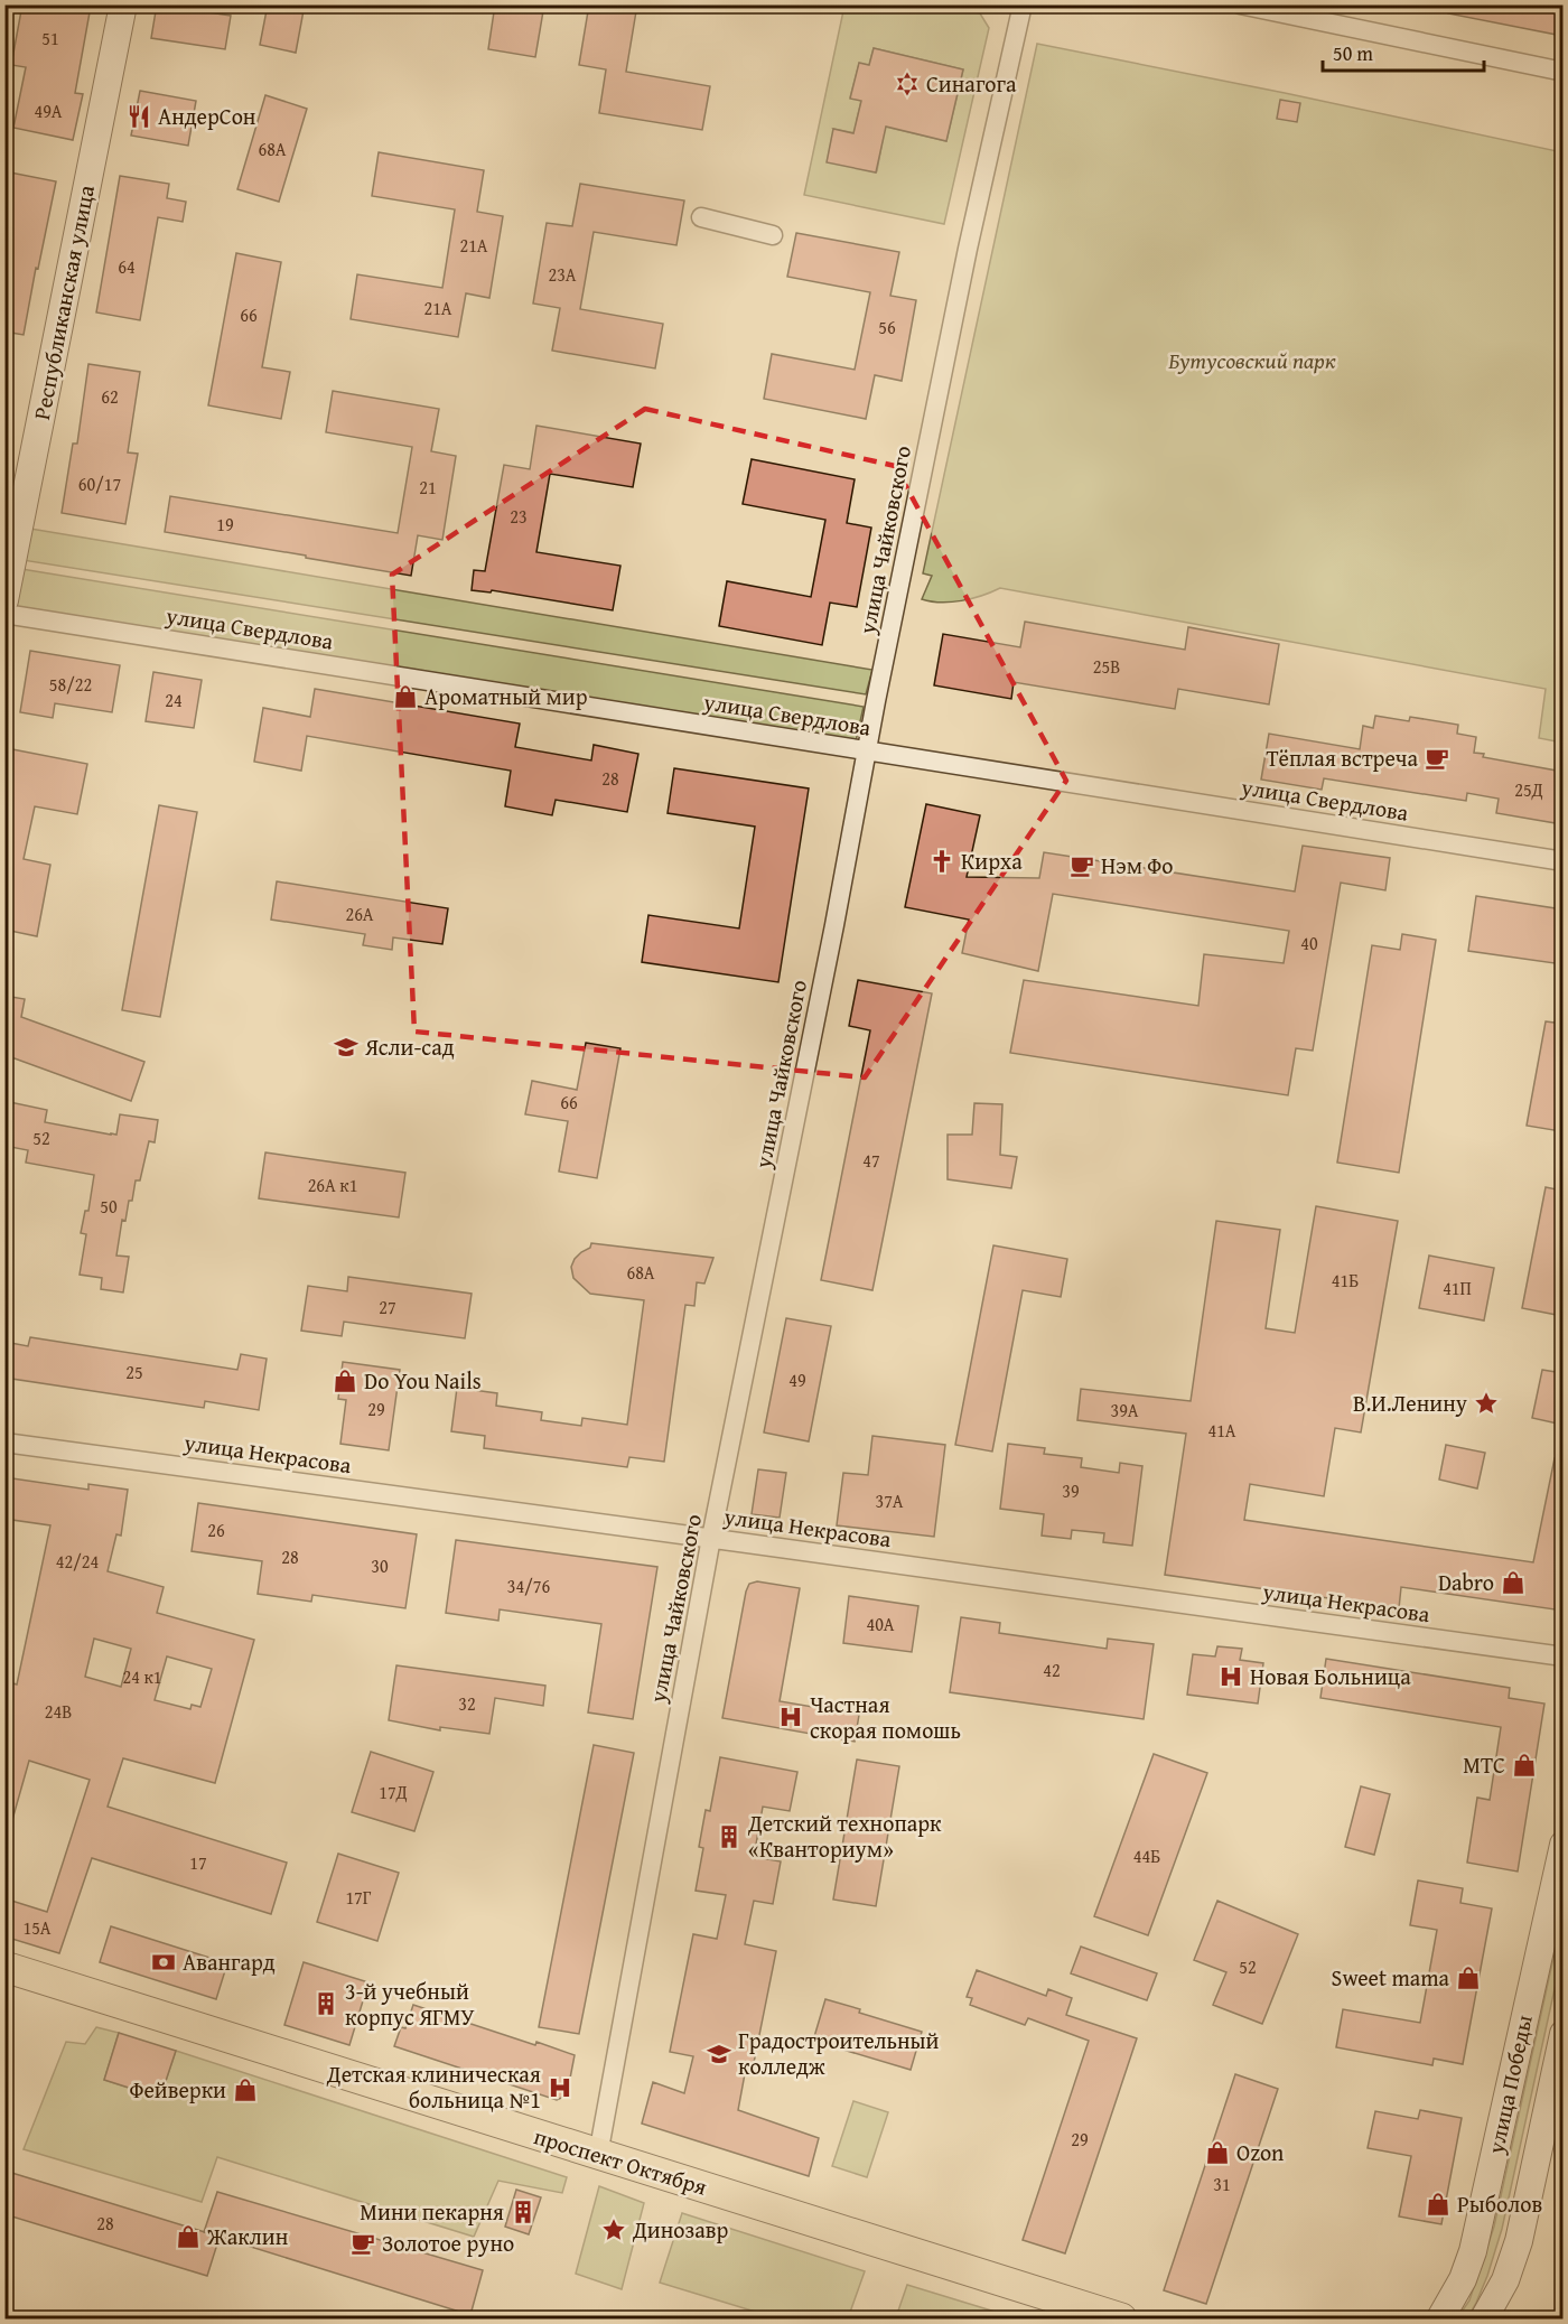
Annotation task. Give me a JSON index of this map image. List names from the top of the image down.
{
  "streets": {
    "main road": ["Республиканская улица", "улица Победы", "проспект Октября"],
    "street": ["улица Чайковского", "улица Свердлова", "улица Некрасова"]
  },
  "crossings": [
    ["улица Чайковского", "улица Свердлова"],
    ["улица Чайковского", "улица Некрасова"],
    ["улица Чайковского", "проспект Октября"]
  ],
  "parks": ["Бутусовский парк"],
  "places": {
    "synagogue": ["Синагога"],
    "restaurant": ["АндерСон"],
    "shop": [
      "Ароматный мир",
      "Do You Nails",
      "Dabro",
      "МТС",
      "Sweet mama",
      "Фейверки",
      "Ozon",
      "Рыболов",
      "Жаклин"
    ],
    "cafe": ["Тёплая встреча", "Нэм Фо", "Золотое руно"],
    "church": ["Кирха"],
    "school or university": ["Ясли-сад", "Градостроительный колледж"],
    "place": ["В.И.Ленину", "Динозавр"],
    "hospital": ["Новая Больница", "Частная скорая помошь", "Детская клиническая больница №1"],
    "building": ["Детский технопарк «Кванториум»", "3-й учебный корпус ЯГМУ", "Мини пекарня"],
    "bank": ["Авангард"]
  },
  "house_numbers": [
    "51",
    "49А",
    "68А",
    "21А",
    "64",
    "23А",
    "21А",
    "66",
    "56",
    "62",
    "60/17",
    "21",
    "23",
    "19",
    "25В",
    "58/22",
    "24",
    "28",
    "25Д",
    "26А",
    "40",
    "66",
    "52",
    "47",
    "26А к1",
    "50",
    "68А",
    "41Б",
    "41П",
    "27",
    "25",
    "49",
    "29",
    "39А",
    "41А",
    "39",
    "37А",
    "26",
    "28",
    "42/24",
    "30",
    "34/76",
    "40А",
    "42",
    "24 к1",
    "32",
    "24В",
    "17Д",
    "44Б",
    "17",
    "17Г",
    "15А",
    "52",
    "29",
    "31",
    "28"
  ],
  "scale_bar": "50 m"
}
